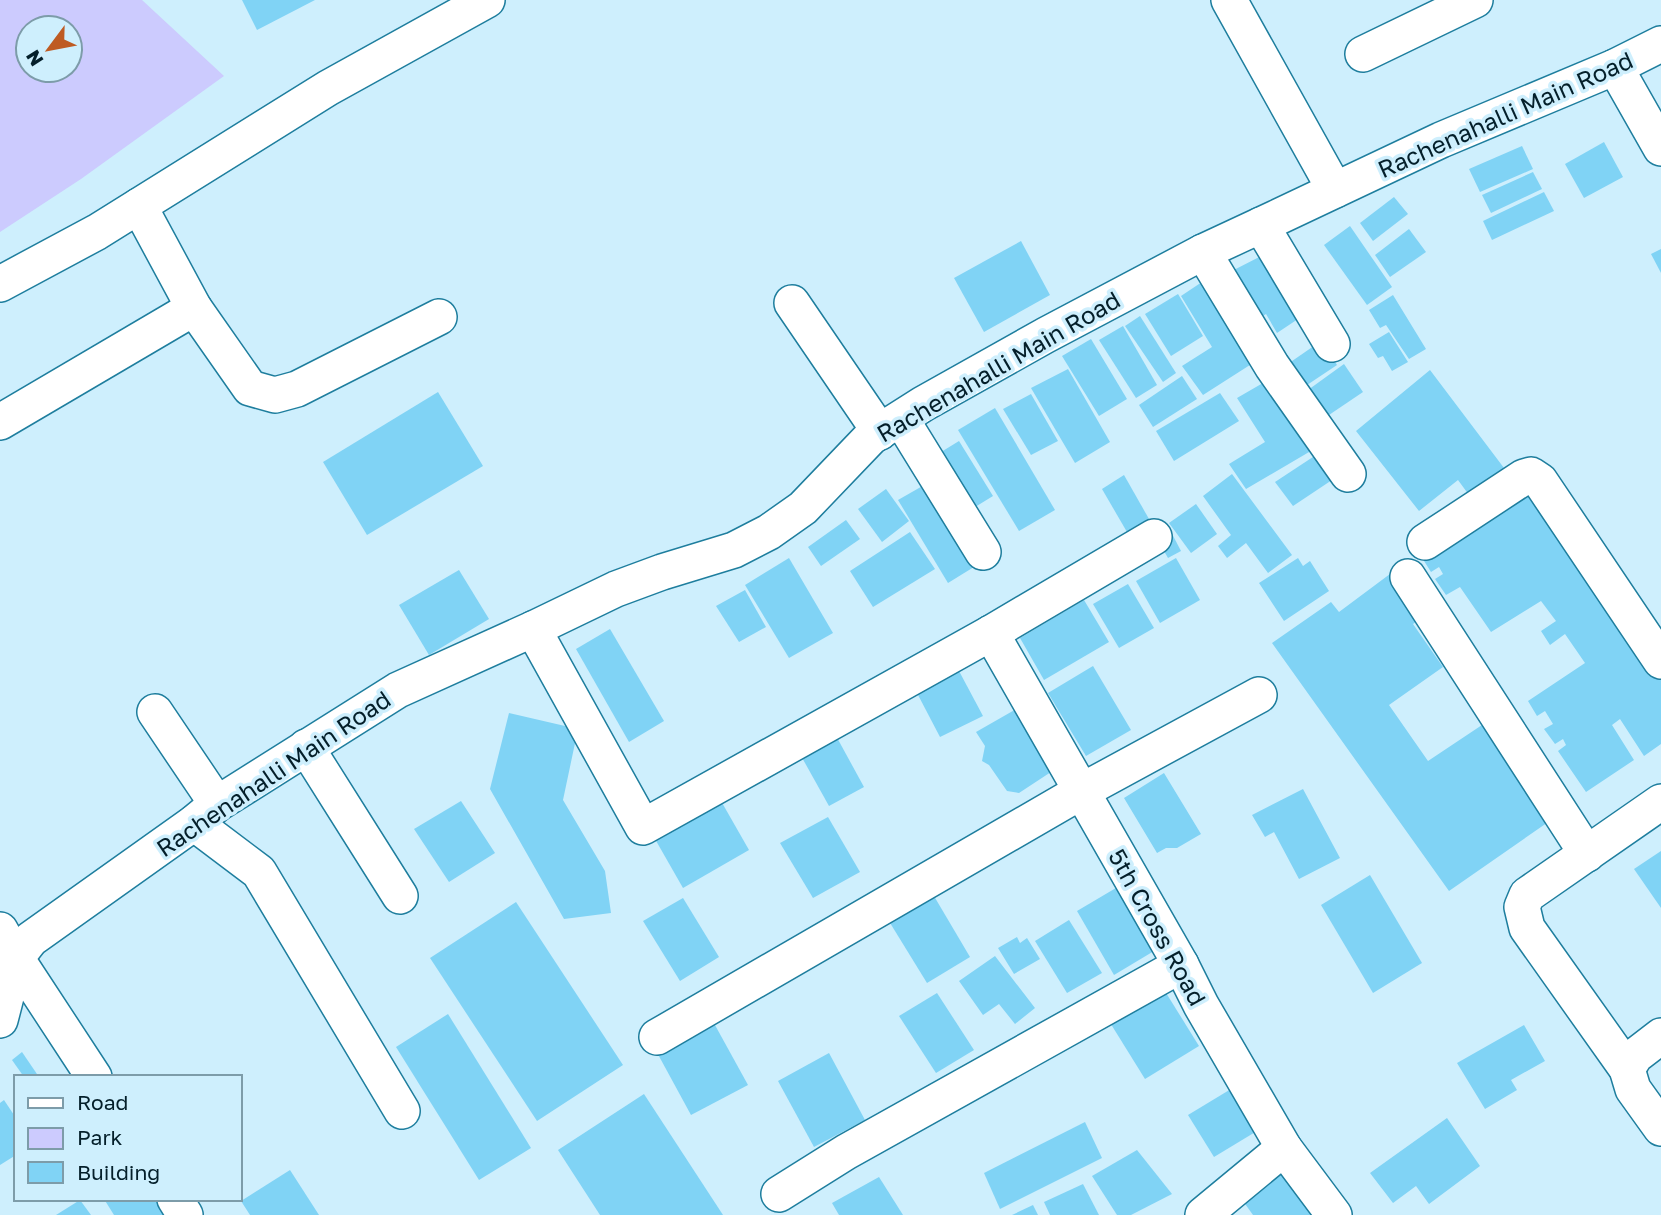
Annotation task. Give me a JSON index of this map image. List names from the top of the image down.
{
  "streets": {
    "street": ["Rachenahalli Main Road", "5th Cross Road"]
  },
  "legend": ["Road", "Park", "Building"],
  "north": "bottom left"
}
